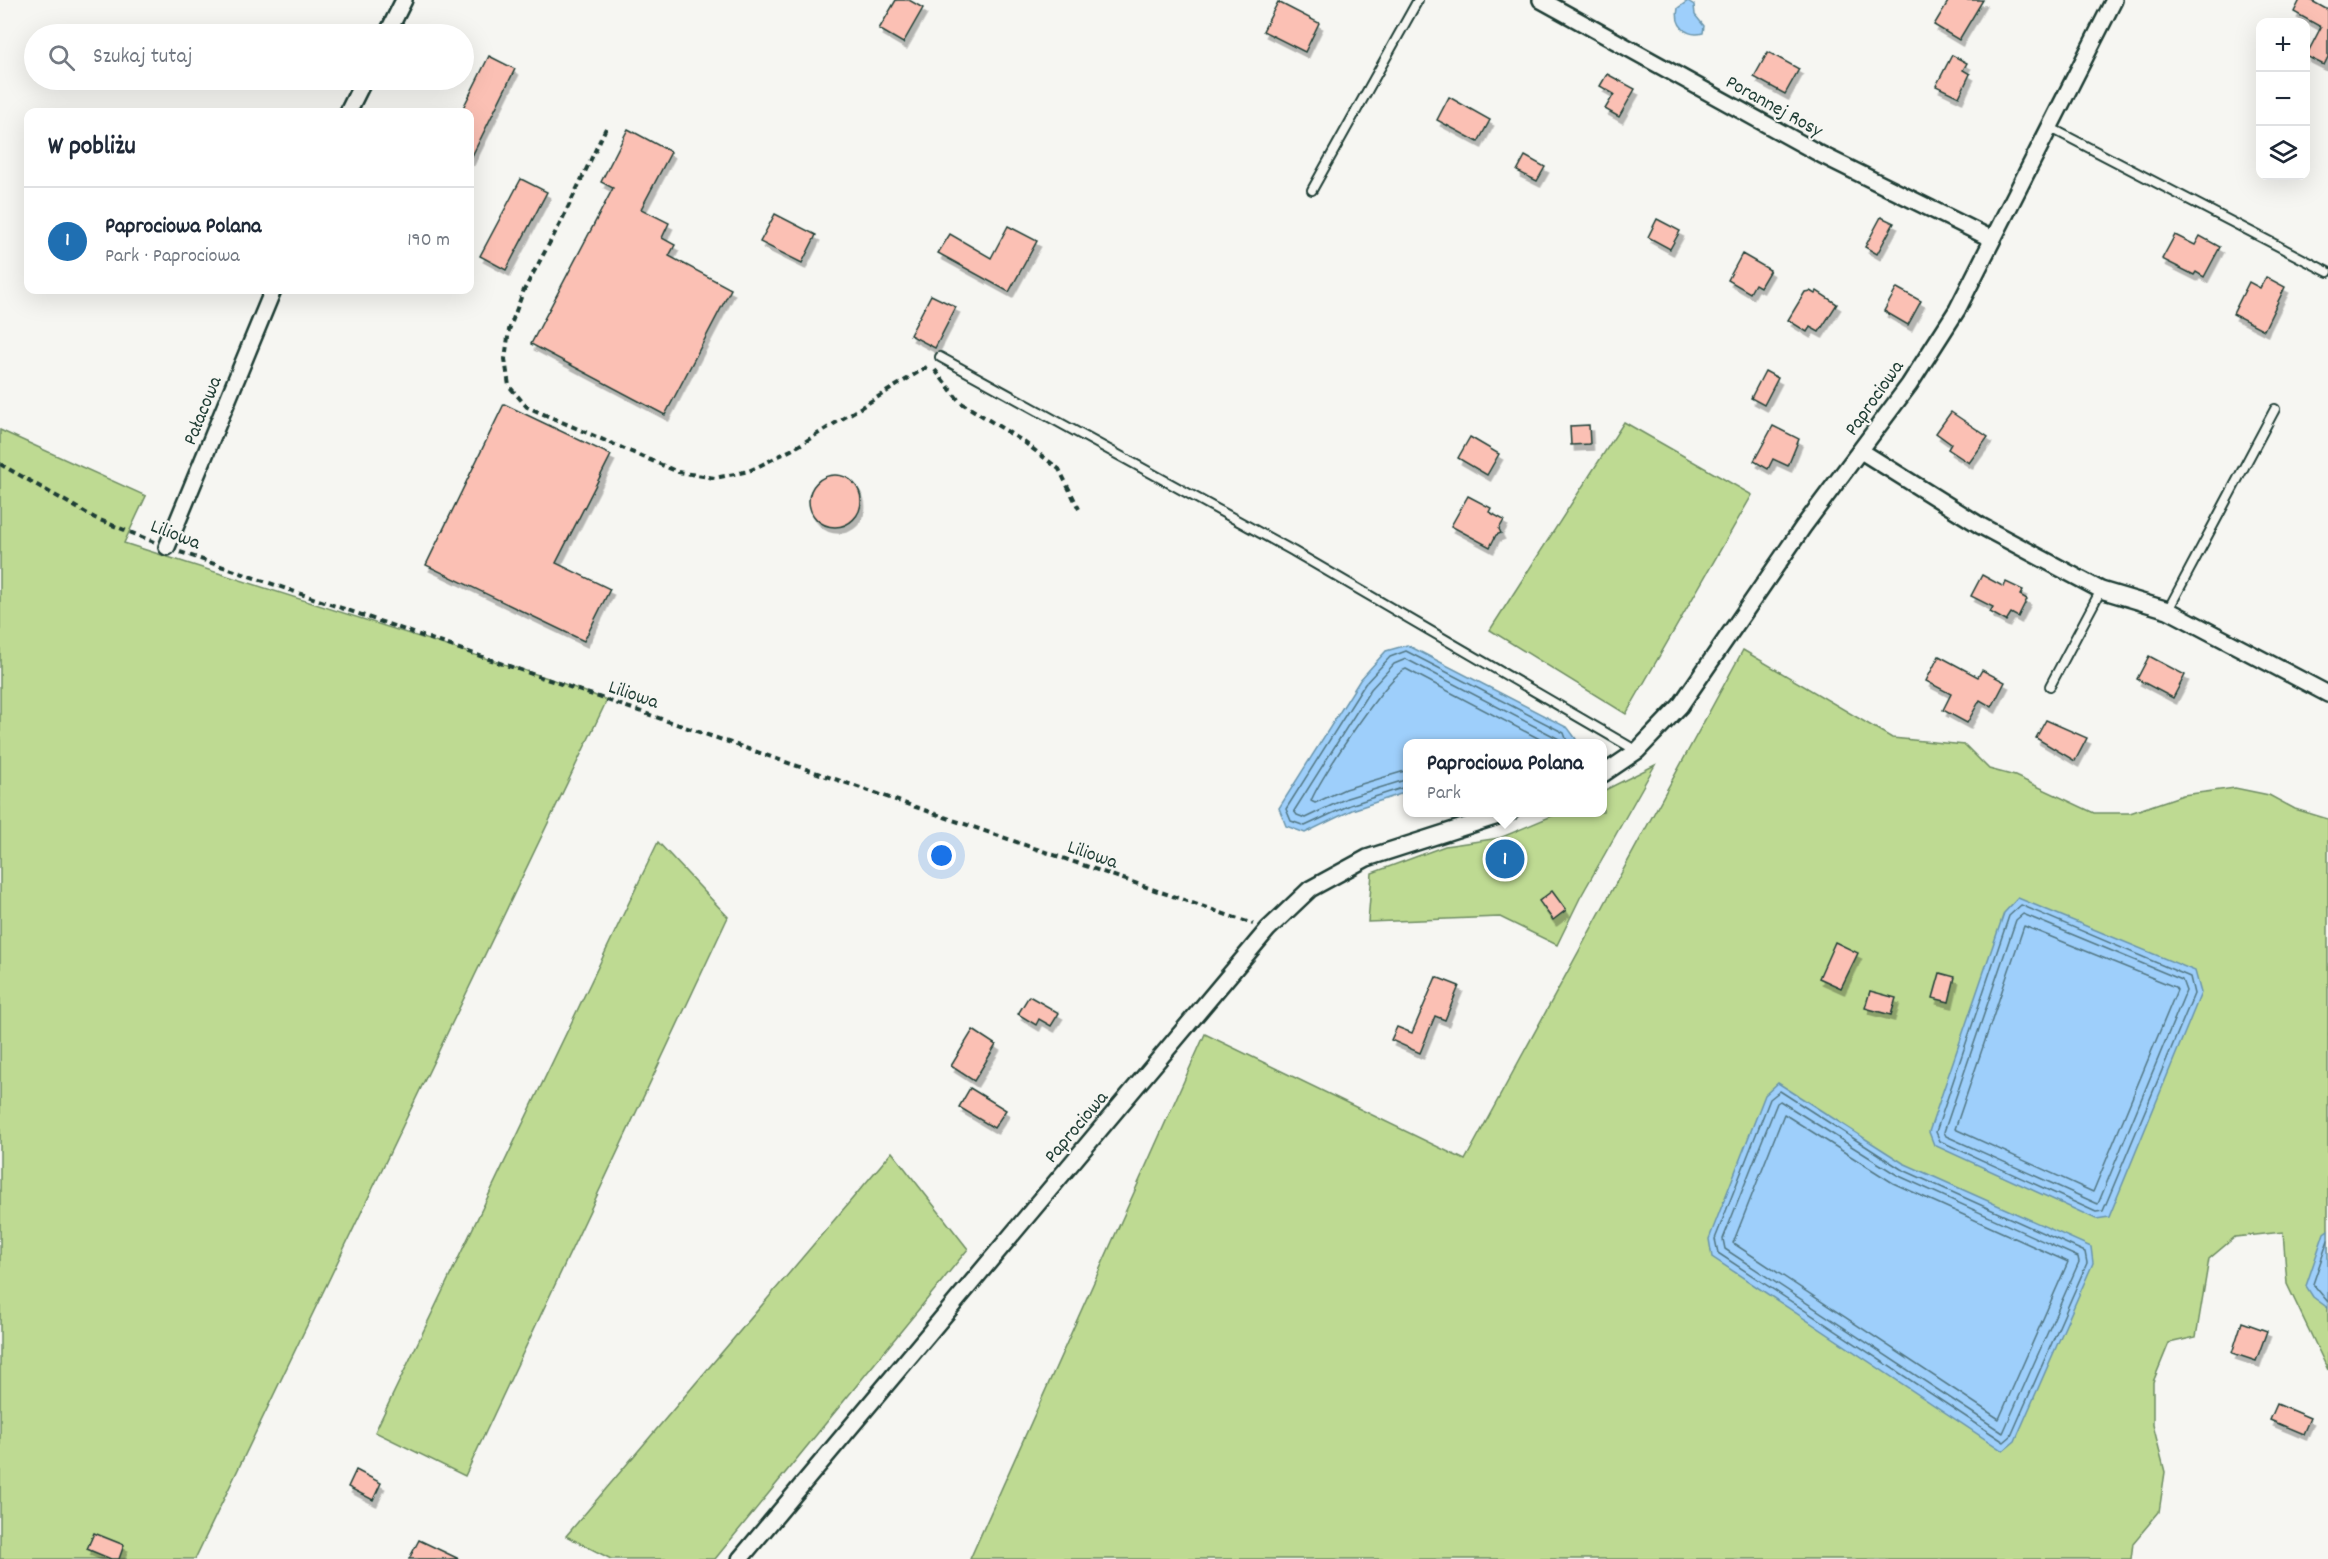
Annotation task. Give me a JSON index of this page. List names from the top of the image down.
{
  "streets": {
    "street": ["Porannej Rosy", "Paprociowa", "Pałacowa"],
    "path": ["Liliowa"]
  },
  "crossings": [
    ["Porannej Rosy", "Paprociowa"],
    ["Paprociowa", "Liliowa"],
    ["Pałacowa", "Liliowa"]
  ],
  "page": {
    "map_buttons": ["+", "−"],
    "search": "Szukaj tutaj",
    "heading": "W pobliżu",
    "list": [
      {
        "mark": "1",
        "name": "Paprociowa Polana",
        "note": "Park · Paprociowa",
        "value": "190 m"
      }
    ],
    "popup": ["Paprociowa Polana", "Park"],
    "pins": "1"
  }
}
